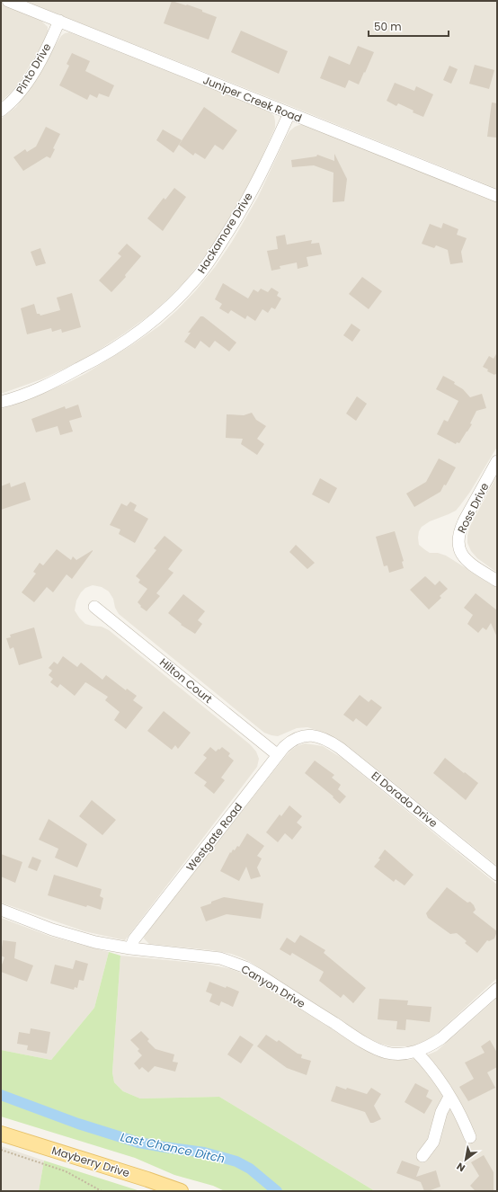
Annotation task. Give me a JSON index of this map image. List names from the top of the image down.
{
  "streets": {
    "main road": ["Mayberry Drive"],
    "street": [
      "Pinto Drive",
      "Juniper Creek Road",
      "Hackamore Drive",
      "Ross Drive",
      "Hilton Court",
      "El Dorado Drive",
      "Westgate Road",
      "Canyon Drive"
    ]
  },
  "crossings": [
    ["Pinto Drive", "Juniper Creek Road"],
    ["Juniper Creek Road", "Hackamore Drive"],
    ["Hilton Court", "Westgate Road"],
    ["El Dorado Drive", "Westgate Road"],
    ["Westgate Road", "Canyon Drive"]
  ],
  "water": ["Last Chance Ditch"],
  "scale_bar": "50 m",
  "north": "bottom left"
}
